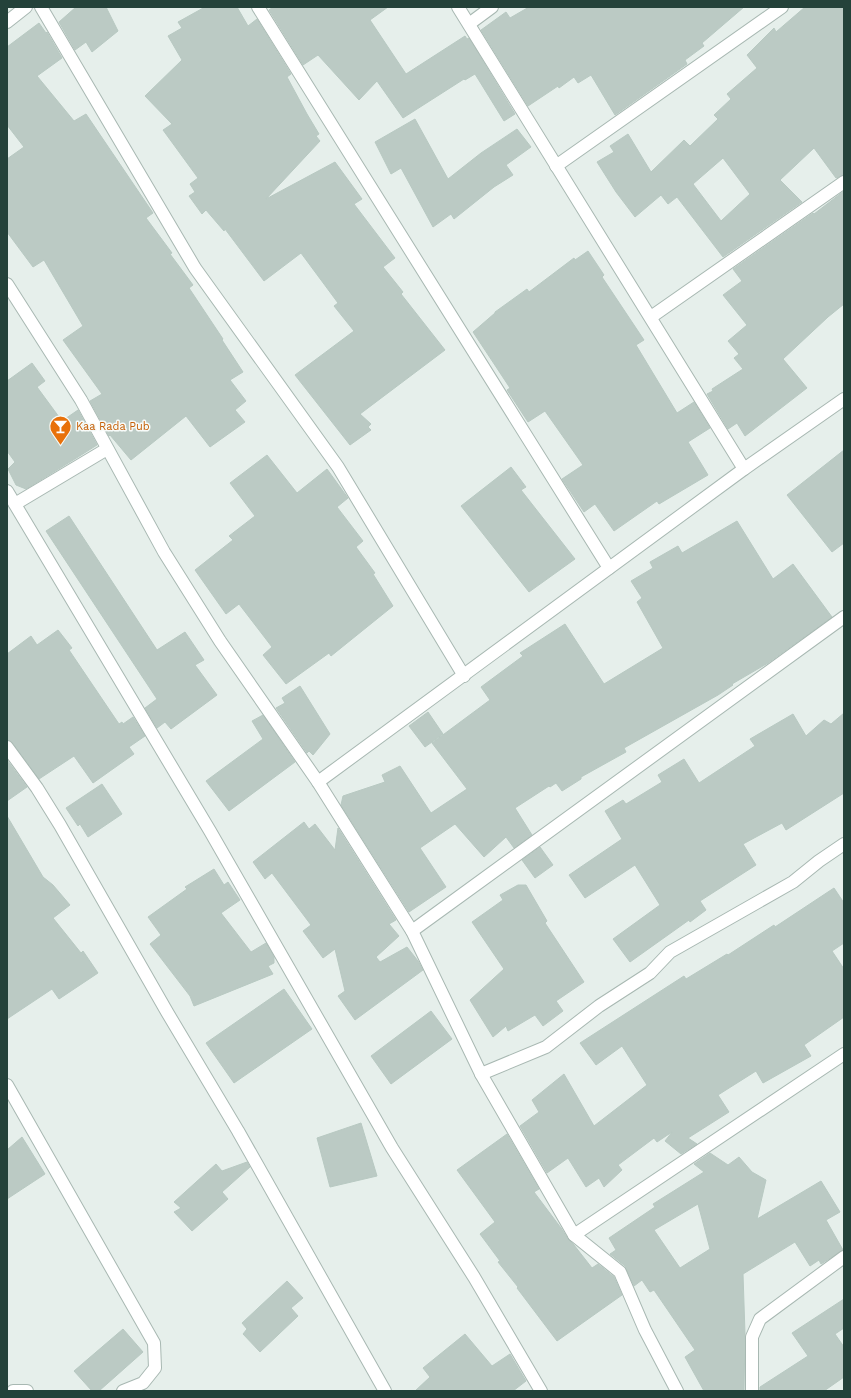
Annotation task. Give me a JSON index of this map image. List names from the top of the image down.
{
  "places": {
    "bar": ["Kaa Rada Pub"]
  }
}
